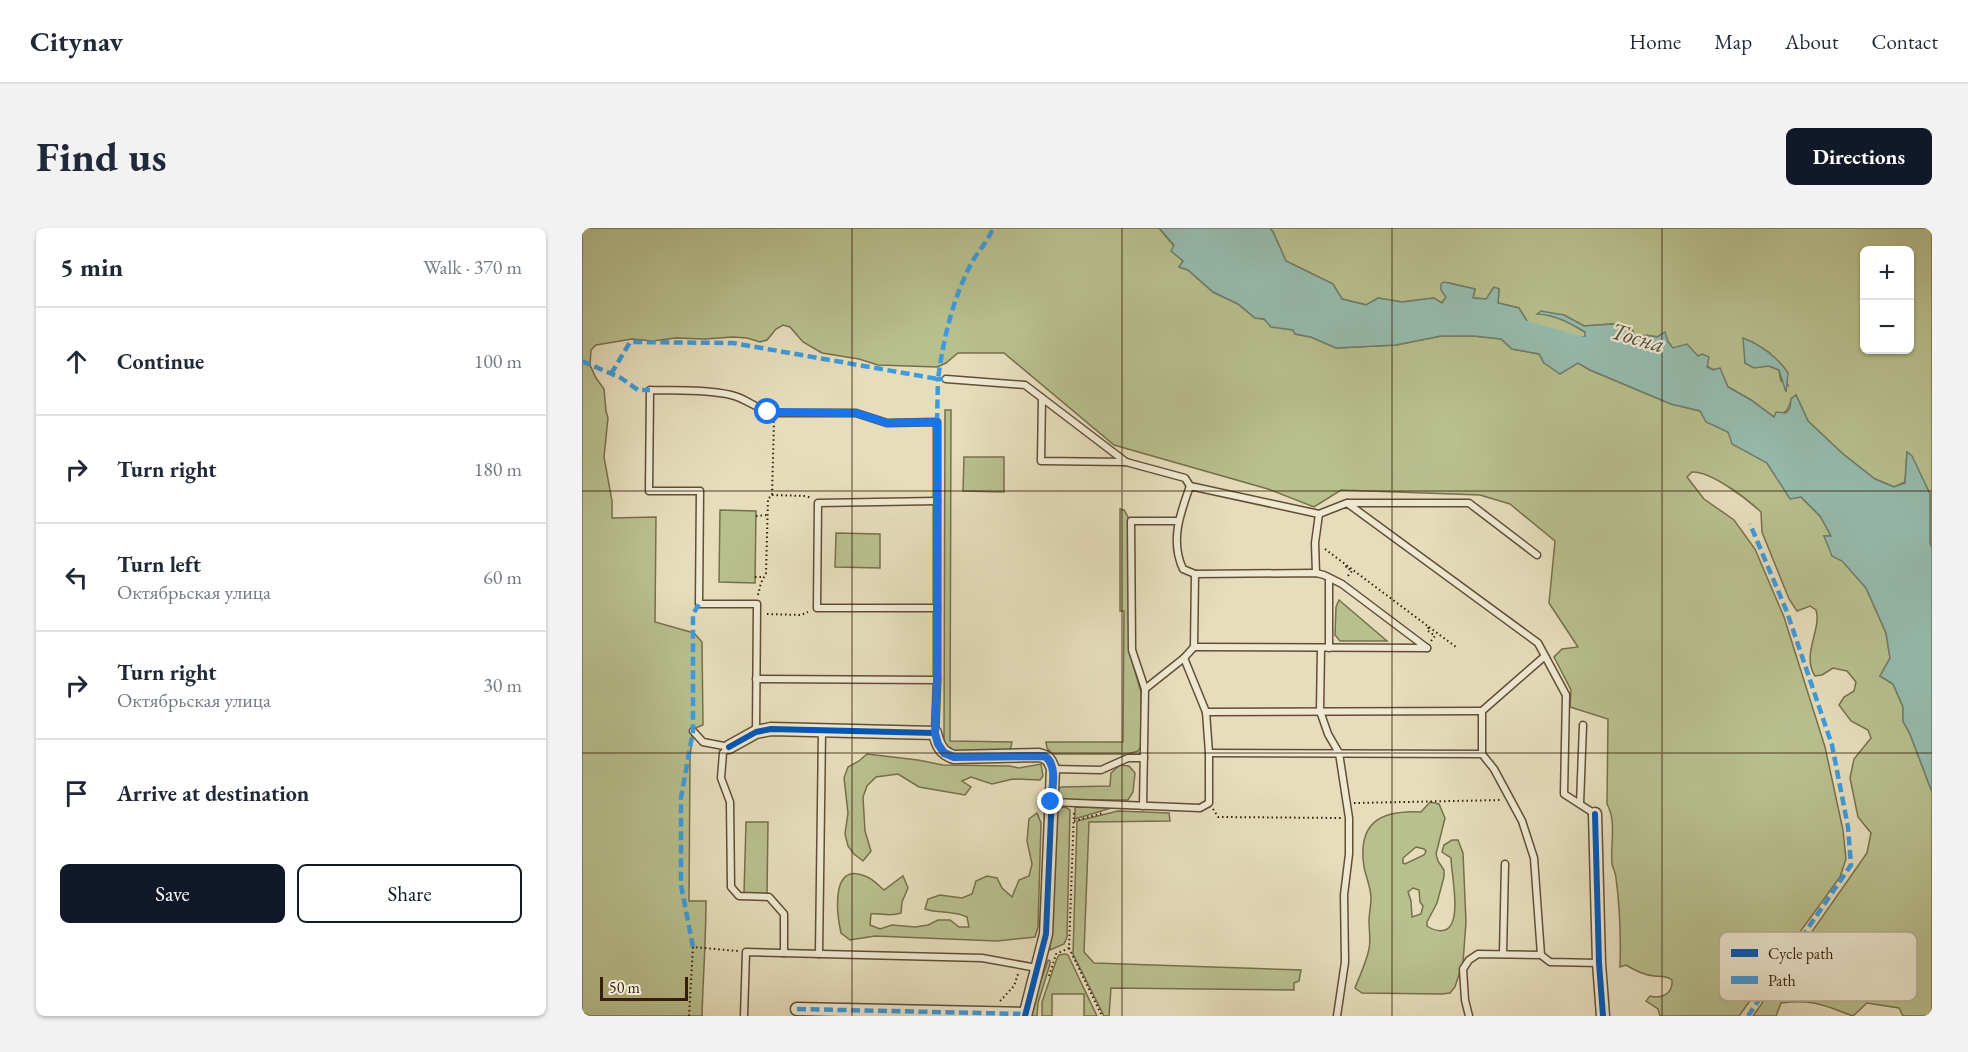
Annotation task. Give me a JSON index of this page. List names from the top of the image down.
{
  "water": ["Тосна"],
  "legend": ["Cycle path", "Path"],
  "scale_bar": "50 m",
  "page": {
    "header": "Citynav",
    "nav": [
      "Home",
      "Map",
      "About",
      "Contact"
    ],
    "buttons": [
      "Directions",
      ["Save", "Share"]
    ],
    "title": "Find us",
    "heading": ["5 min", "Walk · 370 m"],
    "map_buttons": ["+", "−"],
    "list": [
      ["Continue", "100 m"],
      ["Turn right", "180 m"],
      ["Turn left", "Октябрьская улица", "60 m"],
      ["Turn right", "Октябрьская улица", "30 m"],
      "Arrive at destination"
    ],
    "scale": "50 m"
  }
}
